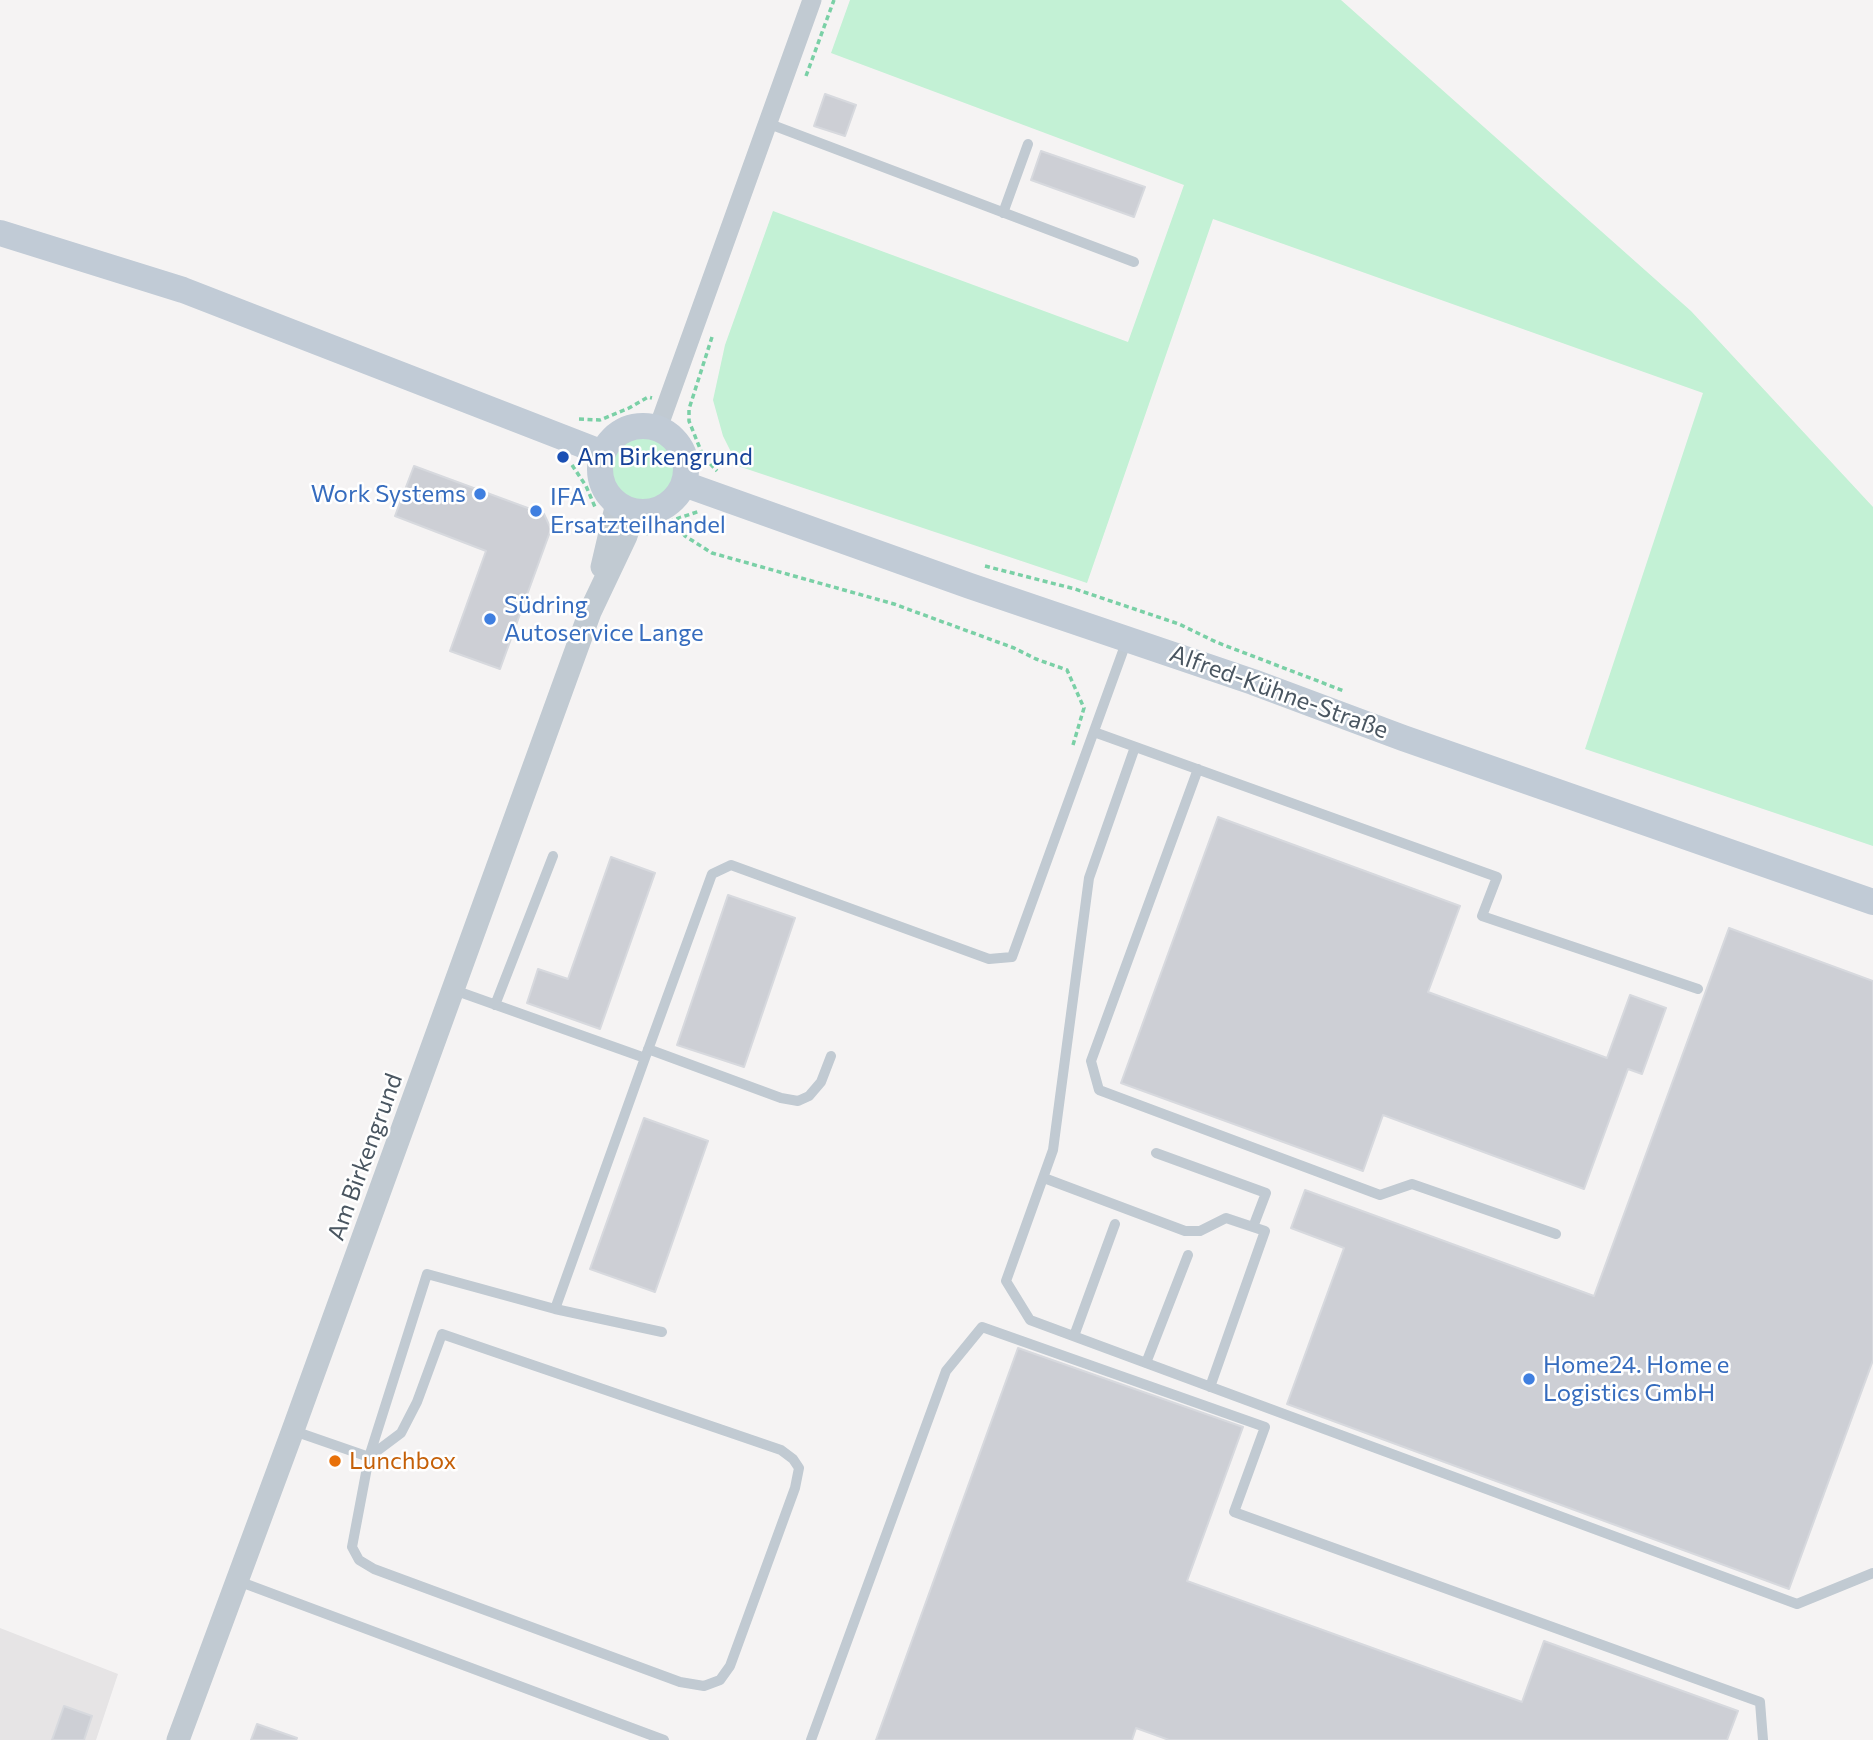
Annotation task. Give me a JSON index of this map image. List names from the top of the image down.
{
  "streets": {
    "main road": ["Alfred-Kühne-Straße"],
    "street": ["Am Birkengrund"]
  },
  "crossings": [
    ["Alfred-Kühne-Straße", "Am Birkengrund"]
  ],
  "places": [
    "Am Birkengrund",
    "Work Systems",
    "IFA Ersatzteilhandel",
    "Südring Autoservice Lange",
    "Home24. Home e Logistics GmbH",
    "Lunchbox"
  ]
}
